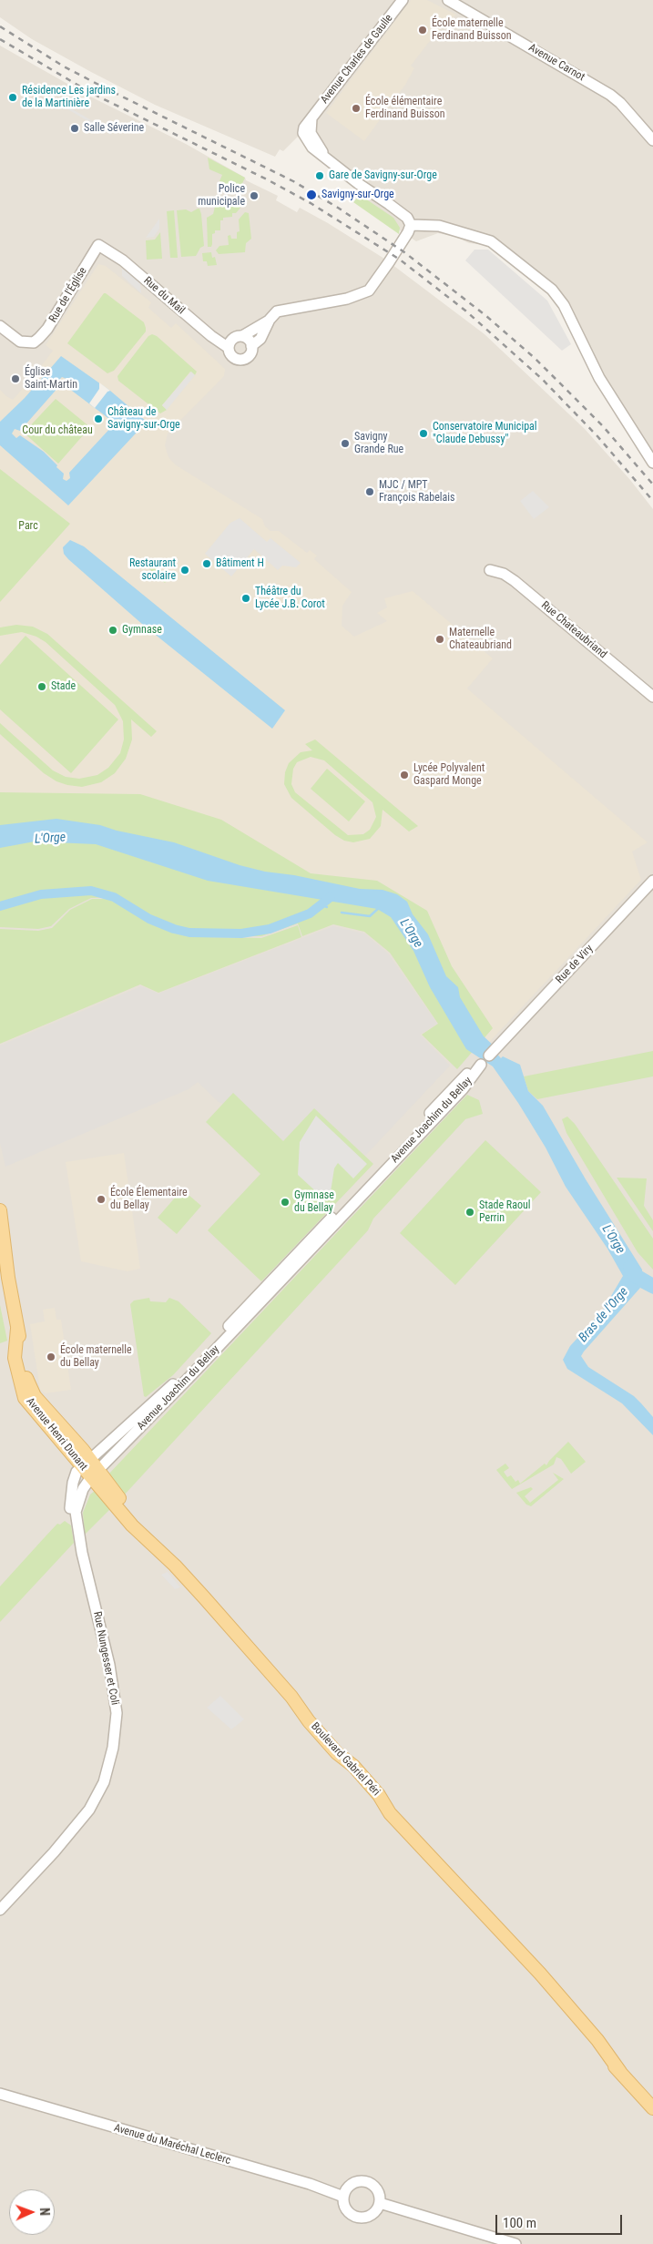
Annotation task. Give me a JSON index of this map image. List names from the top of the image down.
{
  "streets": {
    "main road": ["Avenue Henri Dunant", "Boulevard Gabriel Péri"],
    "street": [
      "Avenue Charles de Gaulle",
      "Avenue Carnot",
      "Rue de l'Église",
      "Rue du Mail",
      "Rue Chateaubriand",
      "Rue de Viry",
      "Avenue Joachim du Bellay",
      "Rue Nungesser et Coli",
      "Avenue du Maréchal Leclerc"
    ]
  },
  "crossings": [
    ["Rue de l'Église", "Rue du Mail"],
    ["Avenue Joachim du Bellay", "Avenue Henri Dunant"],
    ["Avenue Joachim du Bellay", "Boulevard Gabriel Péri"],
    ["Avenue Henri Dunant", "Boulevard Gabriel Péri"]
  ],
  "water": ["L'Orge", "Bras de l'Orge"],
  "parks": ["Cour du château", "Parc"],
  "places": [
    "École maternelle Ferdinand Buisson",
    "Résidence Les jardins de la Martinière",
    "École élémentaire Ferdinand Buisson",
    "Salle Séverine",
    "Gare de Savigny-sur-Orge",
    "Savigny-sur-Orge",
    "Police municipale",
    "Église Saint-Martin",
    "Château de Savigny-sur-Orge",
    "Conservatoire Municipal \"Claude Debussy\"",
    "Savigny Grande Rue",
    "MJC / MPT François Rabelais",
    "Bâtiment H",
    "Restaurant scolaire",
    "Théâtre du Lycée J.B. Corot",
    "Gymnase",
    "Maternelle Chateaubriand",
    "Stade",
    "Lycée Polyvalent Gaspard Monge",
    "École Élementaire du Bellay",
    "Gymnase du Bellay",
    "Stade Raoul Perrin",
    "École maternelle du Bellay"
  ],
  "scale_bar": "100 m",
  "north": "right"
}
